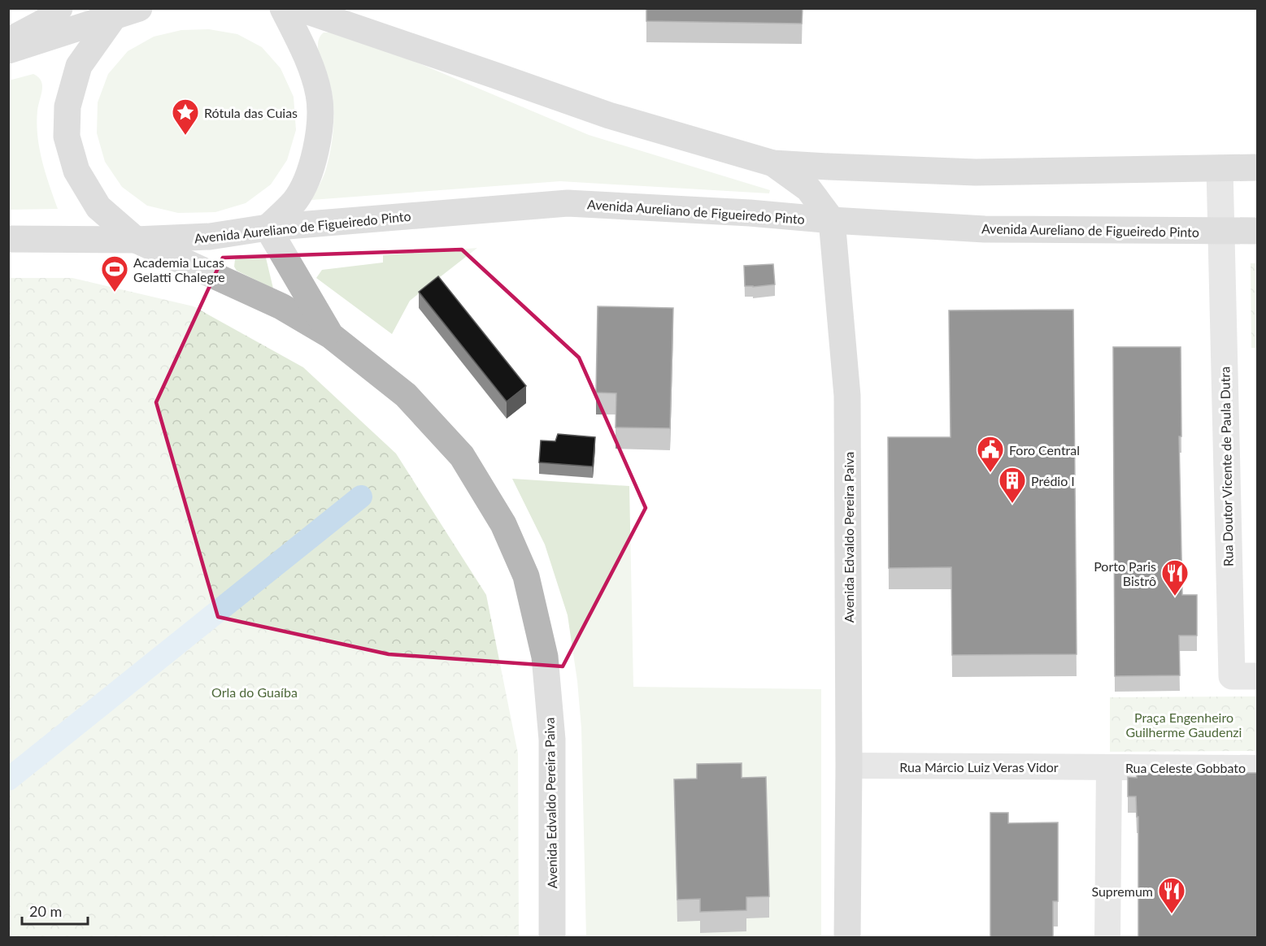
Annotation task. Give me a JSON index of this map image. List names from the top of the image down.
{
  "streets": {
    "main road": ["Avenida Aureliano de Figueiredo Pinto", "Avenida Edvaldo Pereira Paiva"],
    "street": ["Rua Doutor Vicente de Paula Dutra", "Rua Márcio Luiz Veras Vidor", "Rua Celeste Gobbato"]
  },
  "crossings": [
    ["Avenida Aureliano de Figueiredo Pinto", "Rua Doutor Vicente de Paula Dutra"],
    ["Avenida Aureliano de Figueiredo Pinto", "Avenida Edvaldo Pereira Paiva"],
    ["Avenida Edvaldo Pereira Paiva", "Rua Márcio Luiz Veras Vidor"],
    ["Rua Márcio Luiz Veras Vidor", "Rua Celeste Gobbato"]
  ],
  "parks": ["Orla do Guaíba", "Praça Engenheiro Guilherme Gaudenzi"],
  "places": {
    "place": ["Rótula das Cuias"],
    "sports": ["Academia Lucas Gelatti Chalegre"],
    "public building": ["Foro Central"],
    "building": ["Prédio I"],
    "restaurant": ["Porto Paris Bistrô", "Supremum"]
  },
  "scale_bar": "20 m"
}
